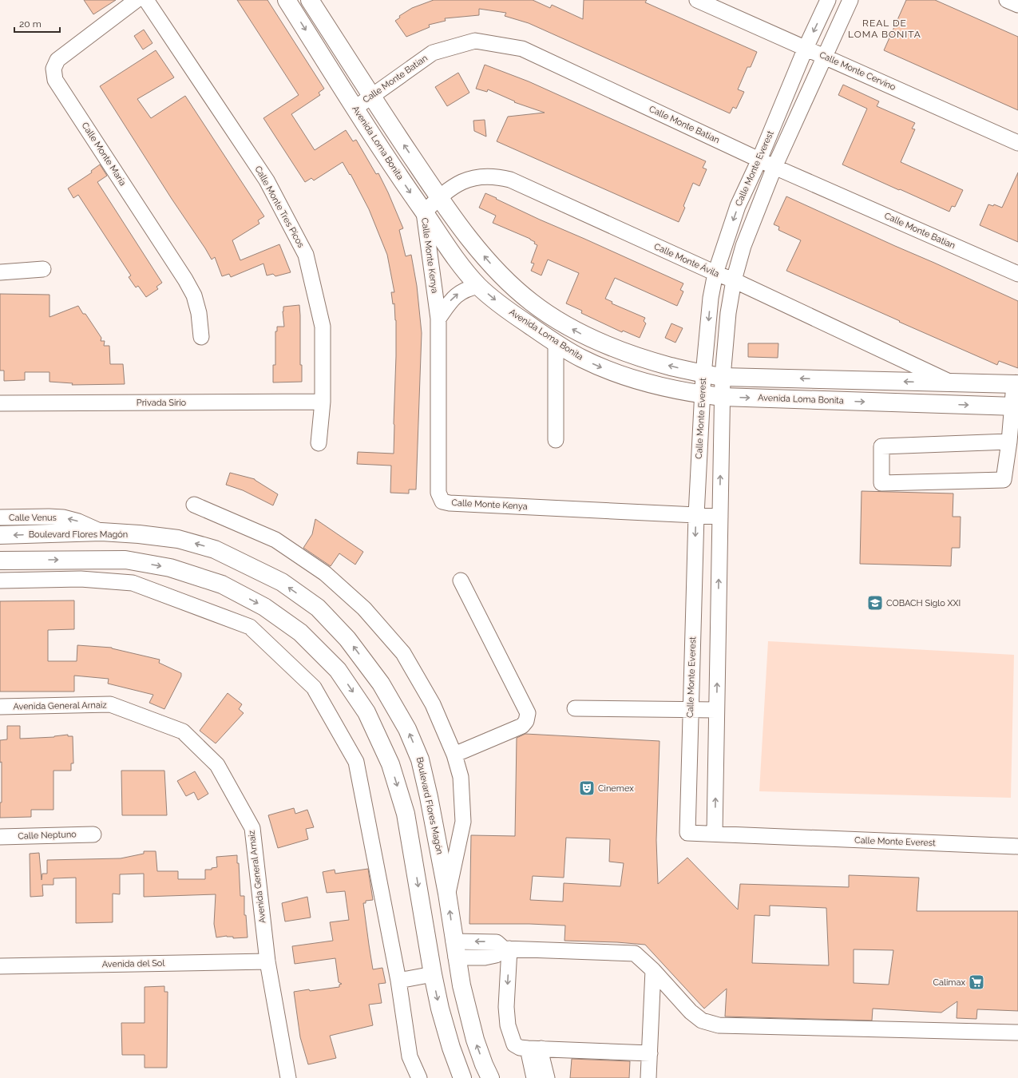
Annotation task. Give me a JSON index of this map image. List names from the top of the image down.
{
  "streets": {
    "main road": ["Avenida Loma Bonita", "Boulevard Flores Magón"],
    "street": [
      "Calle Monte Cervino",
      "Calle Monte Batian",
      "Calle Monte María",
      "Calle Monte Everest",
      "Calle Monte Tres Picos",
      "Calle Monte Kenya",
      "Calle Monte Ávila",
      "Privada Sirio",
      "Calle Venus",
      "Avenida General Arnaiz",
      "Calle Neptuno",
      "Avenida del Sol"
    ]
  },
  "crossings": [
    ["Calle Monte Cervino", "Calle Monte Everest"],
    ["Calle Monte Batian", "Avenida Loma Bonita"],
    ["Calle Monte Batian", "Calle Monte Everest"],
    ["Avenida Loma Bonita", "Calle Monte Everest"],
    ["Avenida Loma Bonita", "Calle Monte Kenya"],
    ["Avenida Loma Bonita", "Calle Monte Ávila"],
    ["Calle Monte Everest", "Calle Monte Kenya"],
    ["Calle Monte Everest", "Calle Monte Ávila"],
    ["Calle Monte Tres Picos", "Privada Sirio"],
    ["Calle Monte Kenya", "Calle Monte Ávila"],
    ["Calle Venus", "Boulevard Flores Magón"],
    ["Avenida General Arnaiz", "Avenida del Sol"]
  ],
  "one_way": ["Calle Venus", "Boulevard Flores Magón"],
  "districts": ["REAL DE LOMA BONITA"],
  "places": {
    "school or university": ["COBACH Siglo XXI"],
    "theatre": ["Cinemex"],
    "supermarket": ["Calimax"]
  },
  "scale_bar": "20 m"
}
